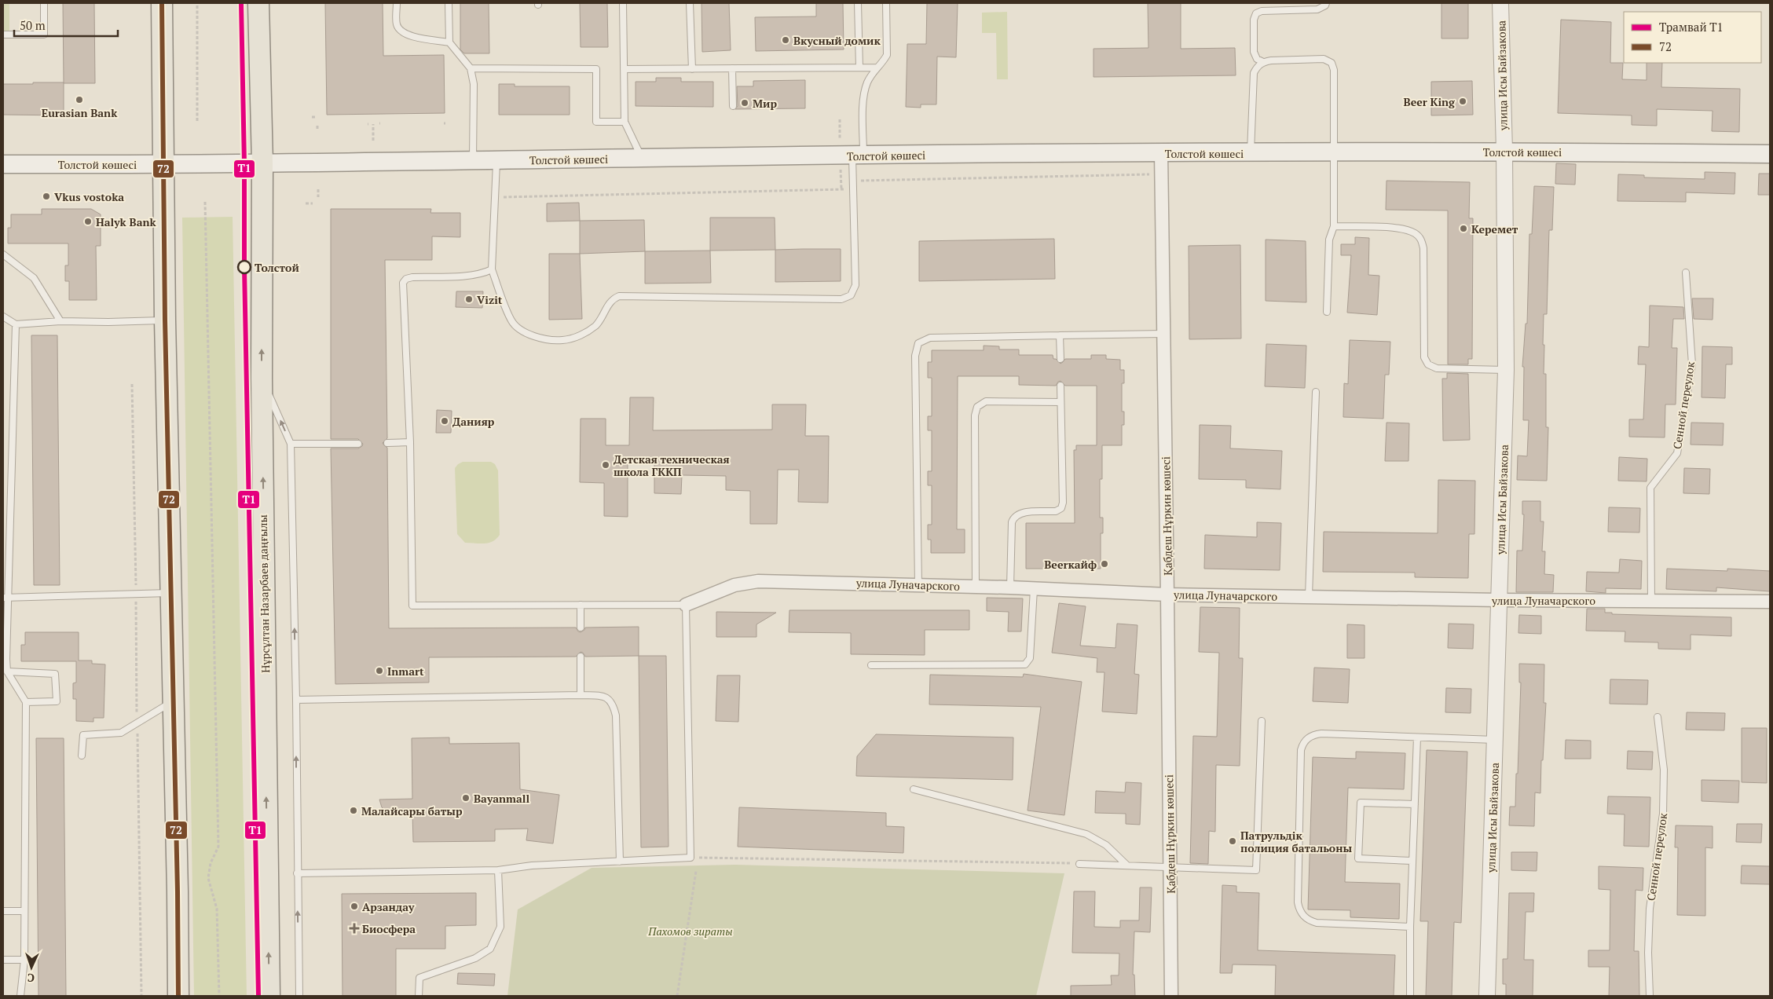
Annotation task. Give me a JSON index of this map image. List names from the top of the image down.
{
  "streets": {
    "main road": ["Толстой көшесі", "Нұрсұлтан Назарбаев даңғылы"],
    "street": ["улица Исы Байзакова", "Қабдеш Нұркин көшесі", "улица Луначарского"],
    "lane": ["Сенной переулок"]
  },
  "crossings": [
    ["улица Исы Байзакова", "Толстой көшесі"],
    ["улица Исы Байзакова", "улица Луначарского"],
    ["Толстой көшесі", "Қабдеш Нұркин көшесі"],
    ["Толстой көшесі", "Нұрсұлтан Назарбаев даңғылы"],
    ["Сенной переулок", "улица Луначарского"],
    ["Қабдеш Нұркин көшесі", "улица Луначарского"]
  ],
  "parks": ["Пахомов зираты"],
  "places": {
    "other": [
      "Вкусный домик",
      "Eurasian Bank",
      "Beer King",
      "Мир",
      "Vkus vostoka",
      "Halyk Bank",
      "Керемет",
      "Толстой",
      "Vizit",
      "Данияр",
      "Детская техническая школа ГККП",
      "Beerкайф",
      "Inmart",
      "Bayanmall",
      "Малайсары батыр",
      "Патрульдік полиция батальоны",
      "Арзандау"
    ],
    "health": ["Биосфера"]
  },
  "lines": ["tram line T1", "transit line 72"],
  "legend": ["Трамвай T1", "72"],
  "scale_bar": "50 m",
  "north": "bottom"
}
